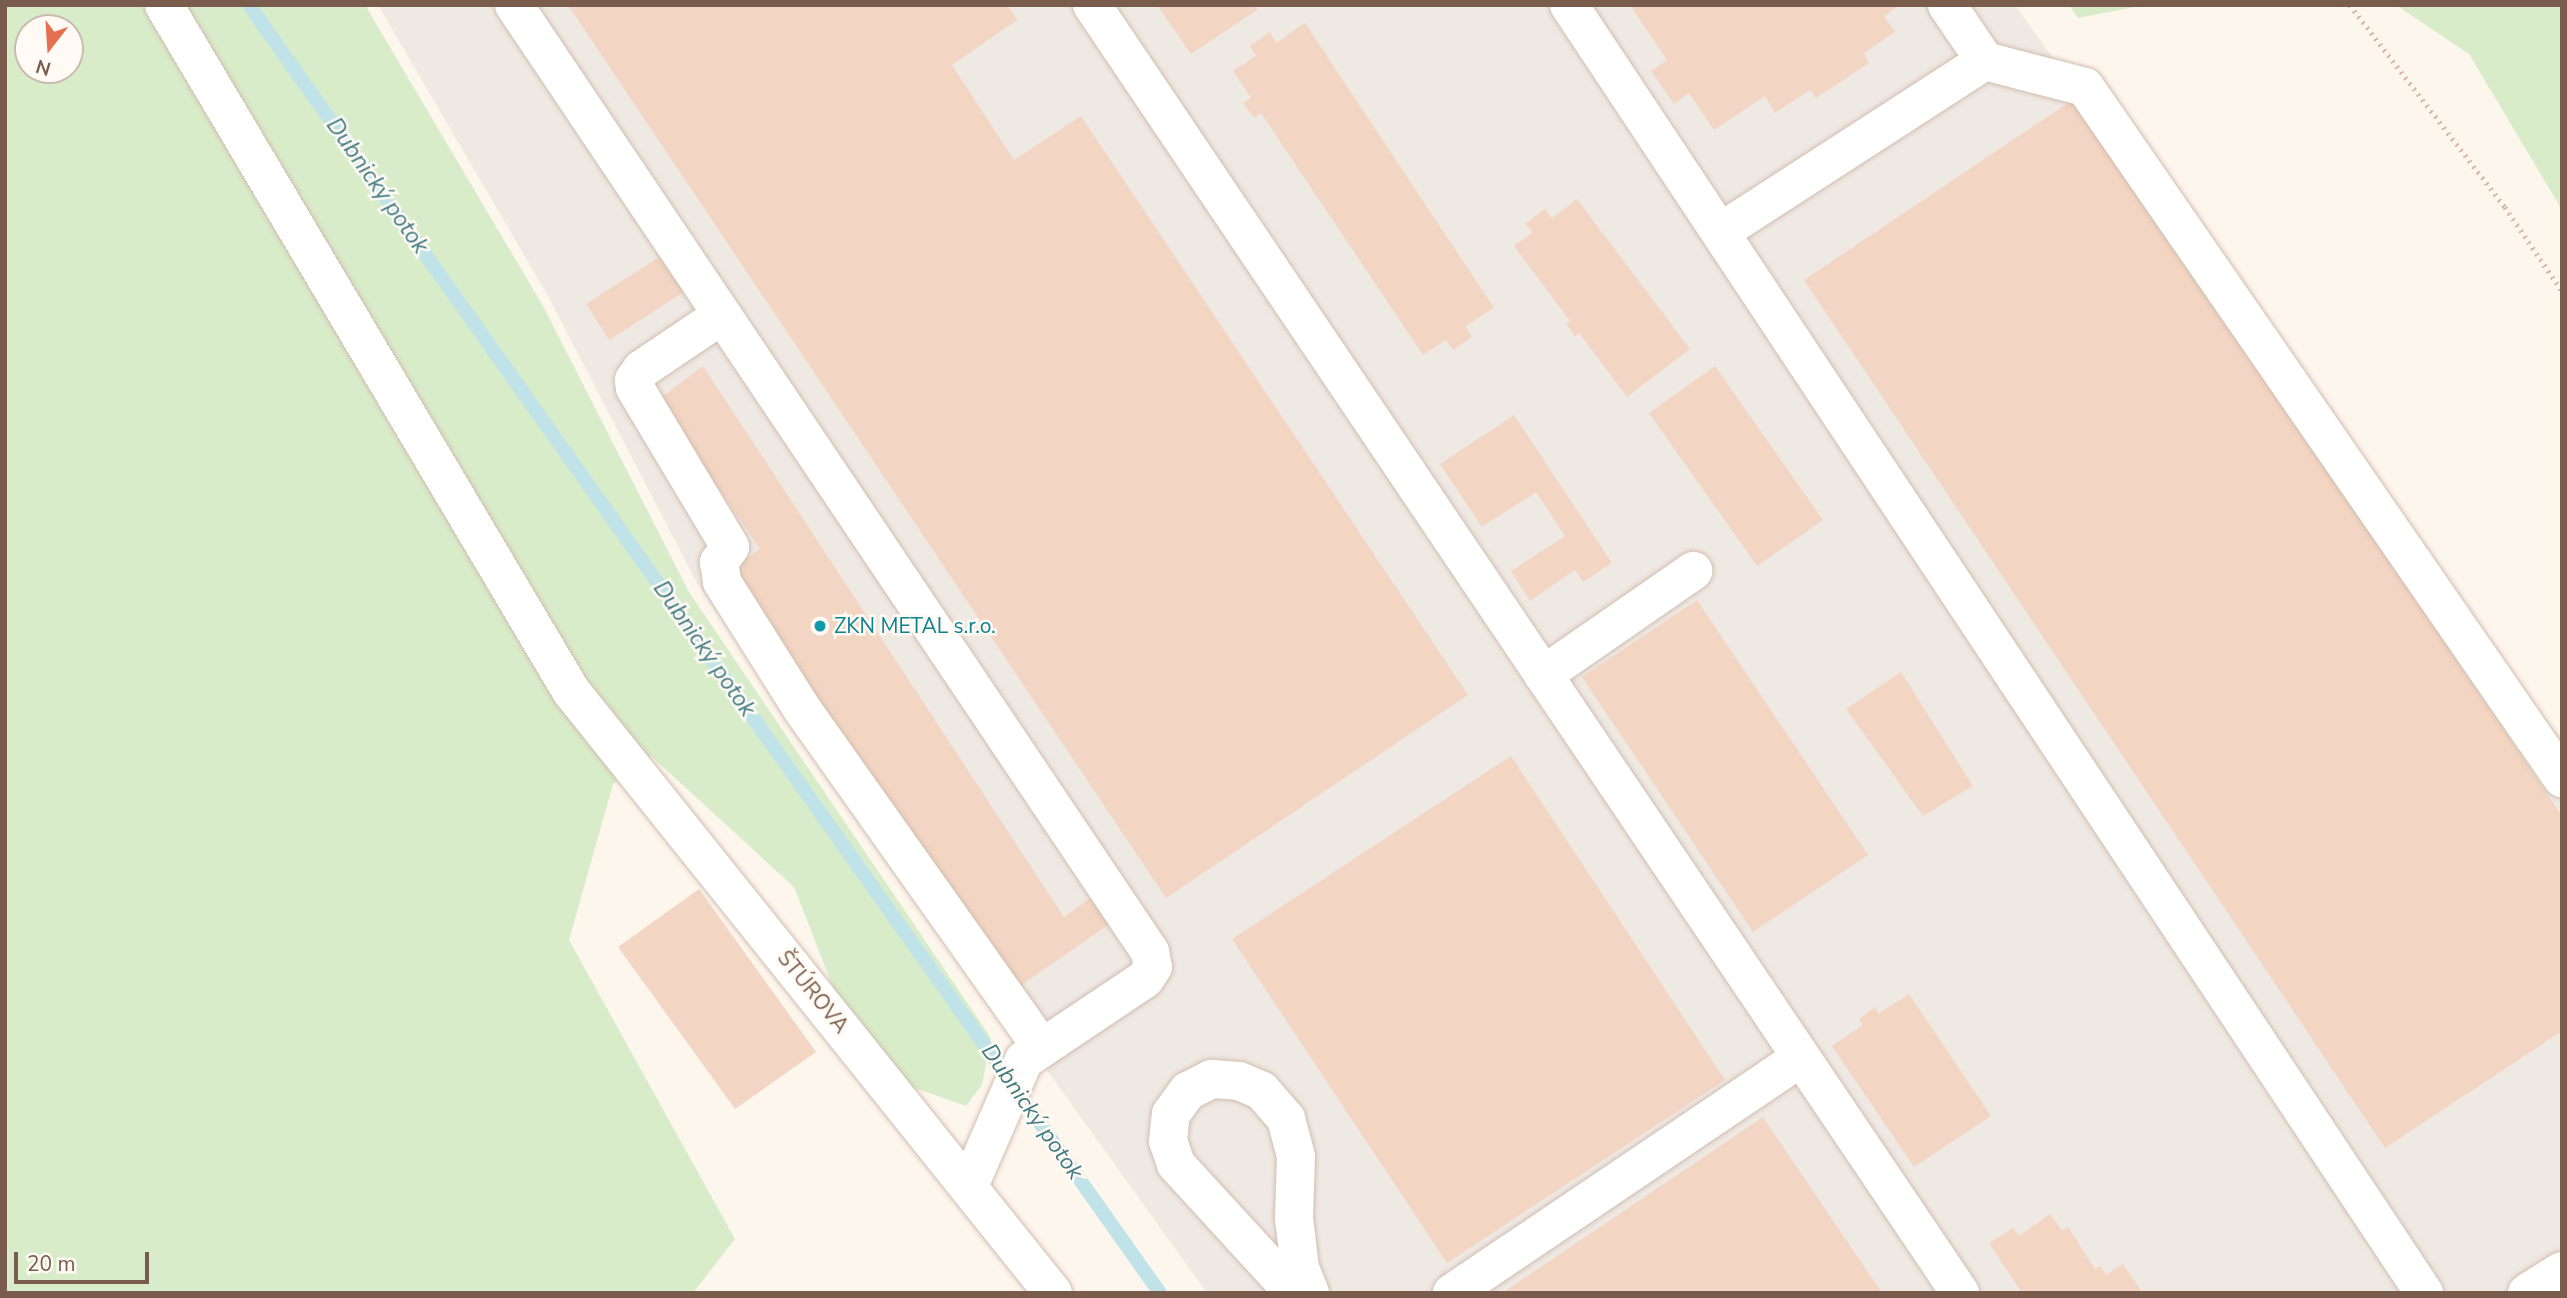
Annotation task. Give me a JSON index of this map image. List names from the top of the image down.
{
  "streets": {
    "lane": ["ŠTÚROVA"]
  },
  "water": ["Dubnický potok"],
  "places": ["ZKN METAL s.r.o."],
  "scale_bar": "20 m",
  "north": "bottom"
}
